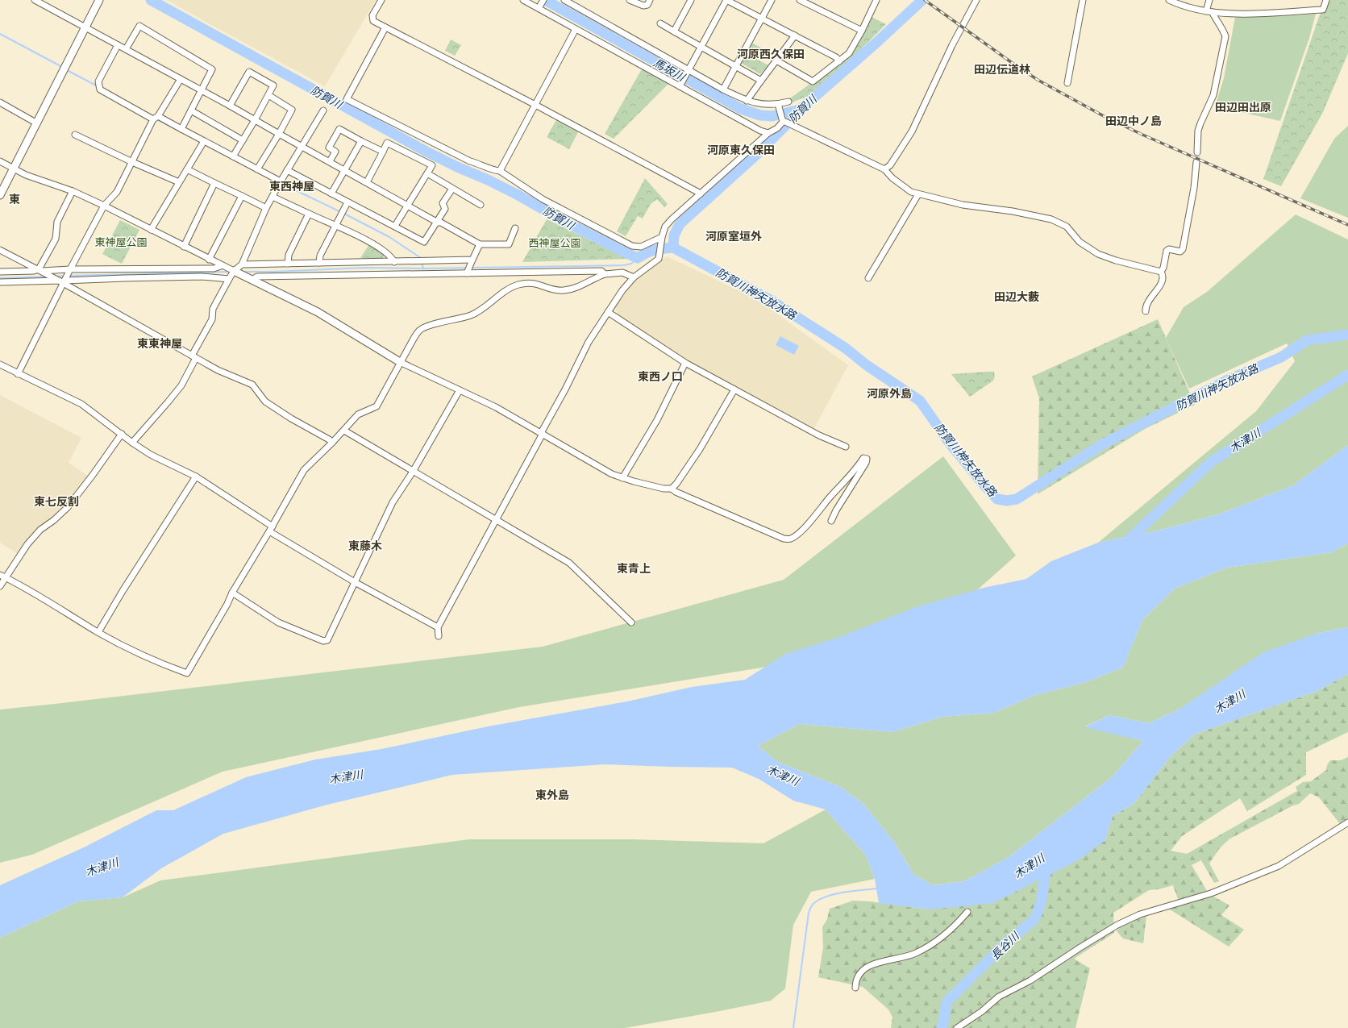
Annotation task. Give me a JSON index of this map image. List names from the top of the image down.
{
  "districts": [
    "河原西久保田",
    "田辺伝道林",
    "田辺田出原",
    "田辺中ノ島",
    "河原東久保田",
    "東西神屋",
    "東",
    "河原室垣外",
    "田辺大藪",
    "東東神屋",
    "東西ノ口",
    "河原外島",
    "東七反割",
    "東藤木",
    "東青上",
    "東外島"
  ],
  "water": [
    "馬坂川",
    "防賀川",
    "防賀川神矢放水路",
    "木津川",
    "長谷川"
  ],
  "parks": ["東神屋公園", "西神屋公園"]
}
